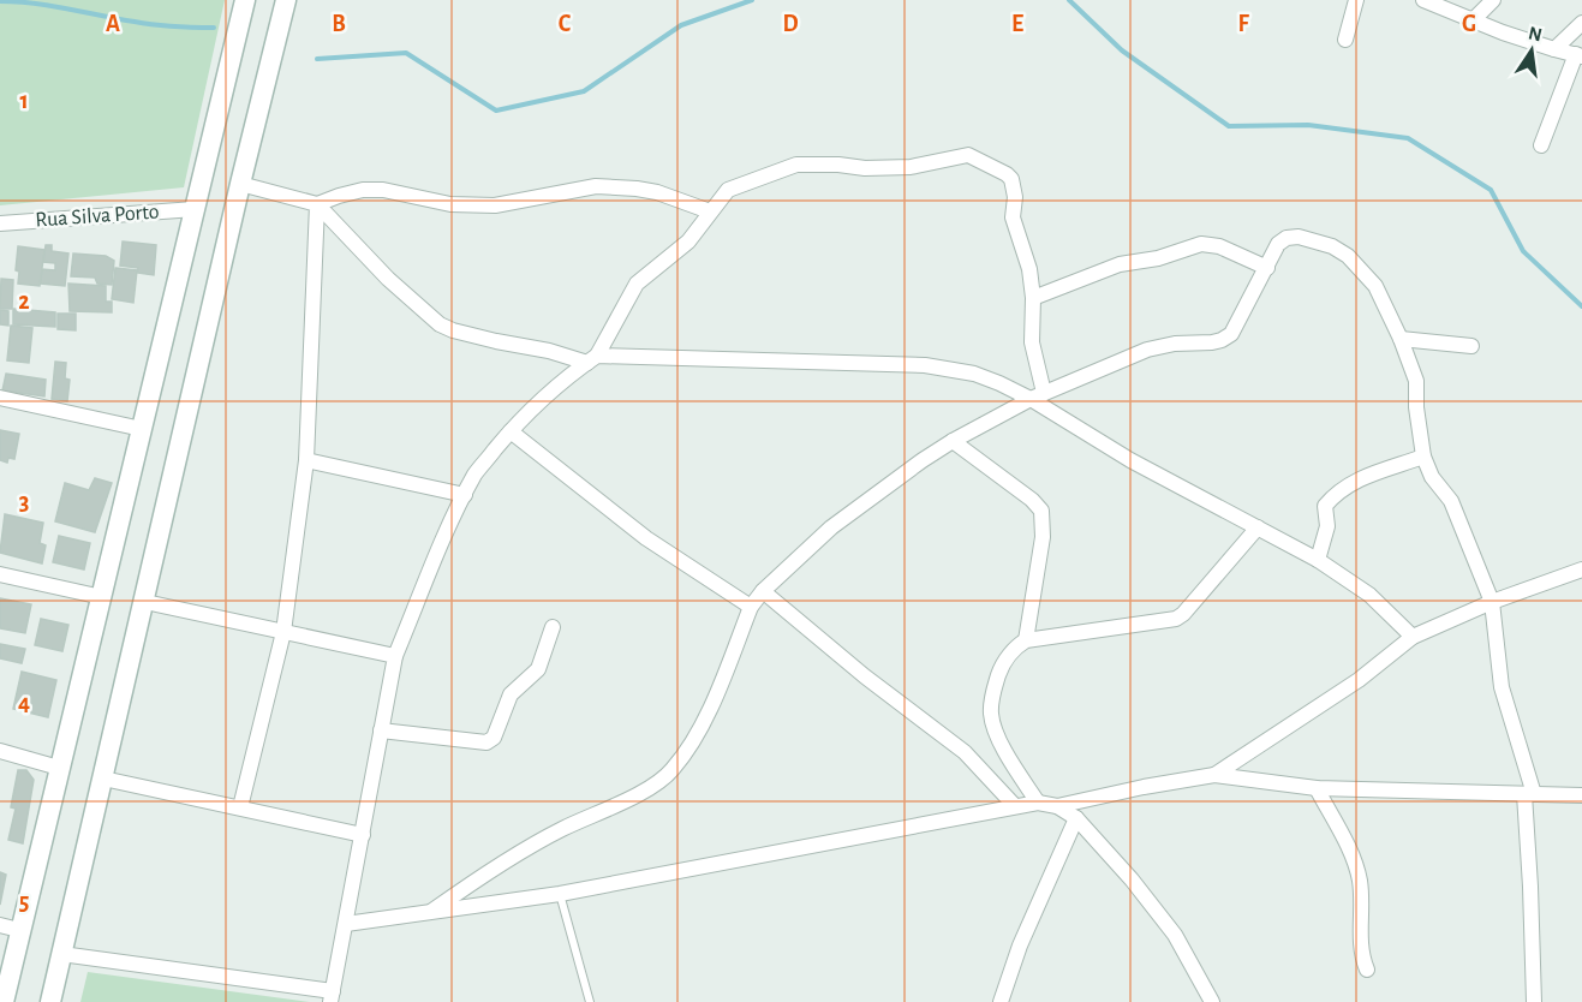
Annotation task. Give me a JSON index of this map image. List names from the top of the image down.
{
  "streets": {
    "street": ["Rua Silva Porto"]
  },
  "north": "top",
  "grid": {
    "columns": [
      "A",
      "B",
      "C",
      "D",
      "E",
      "F",
      "G"
    ],
    "rows": [
      "1",
      "2",
      "3",
      "4",
      "5"
    ]
  }
}
